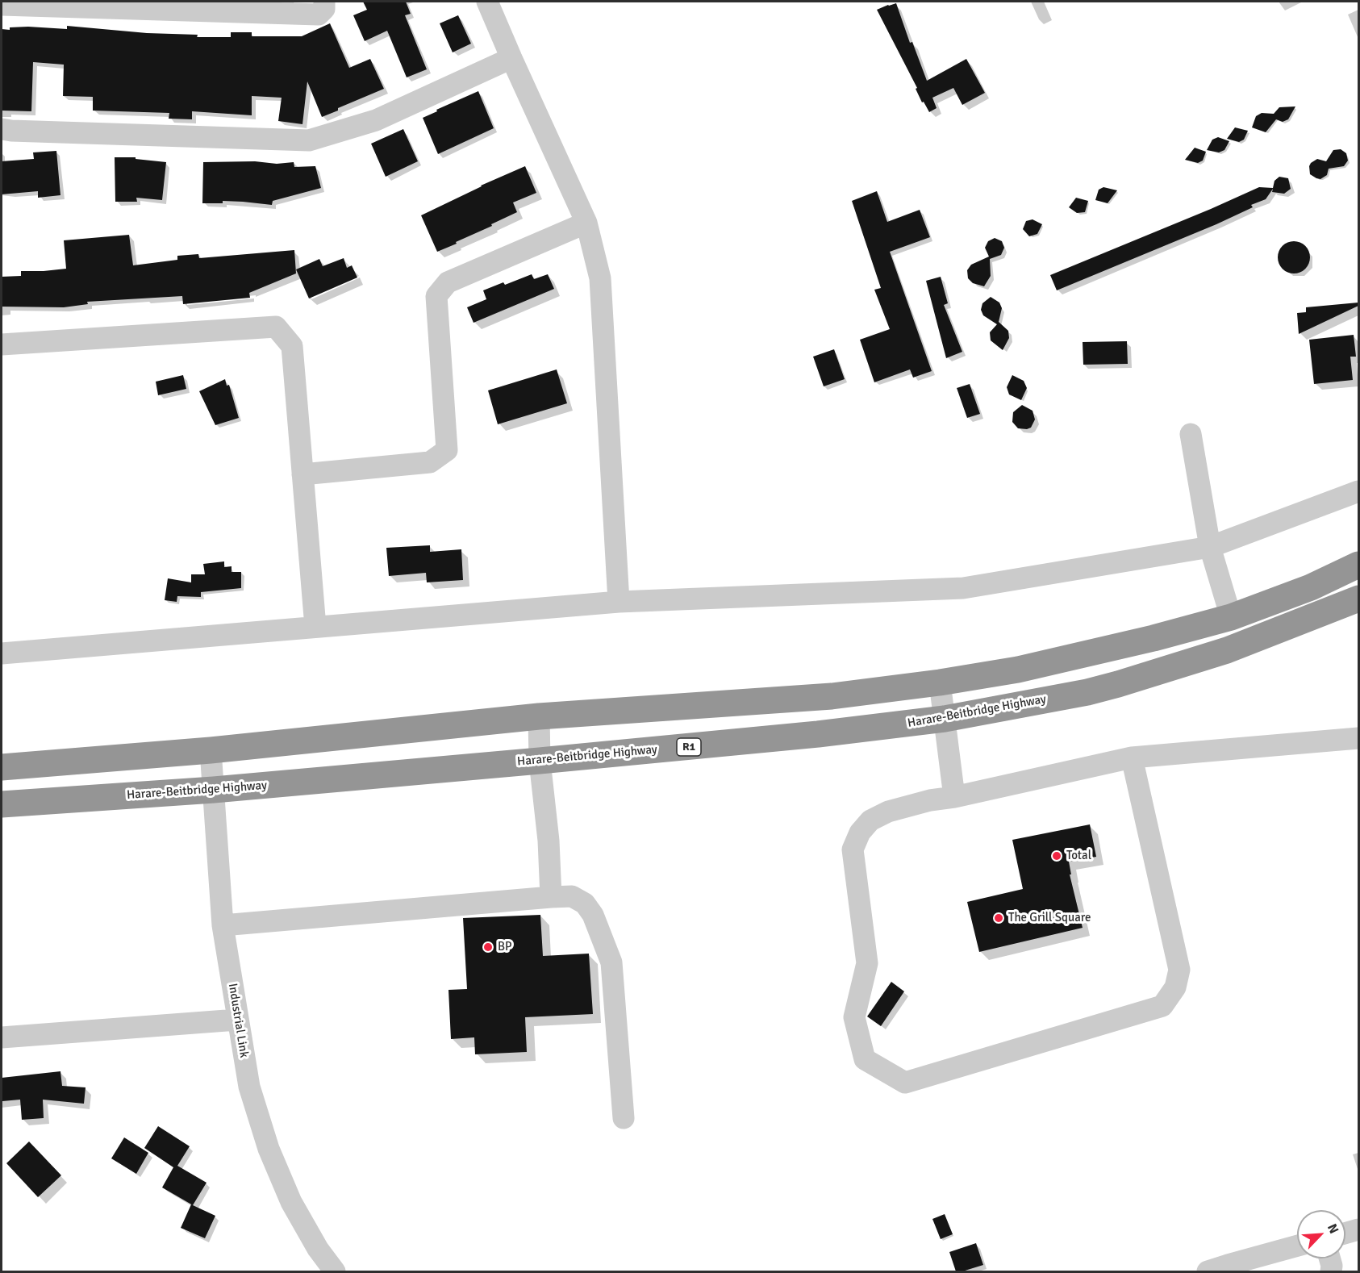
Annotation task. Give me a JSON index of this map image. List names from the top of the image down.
{
  "streets": {
    "highway": ["Harare-Beitbridge Highway", "R1"],
    "street": ["Industrial Link"]
  },
  "crossings": [
    ["Harare-Beitbridge Highway", "Industrial Link"]
  ],
  "places": ["Total", "The Grill Square", "BP"],
  "north": "top right"
}
